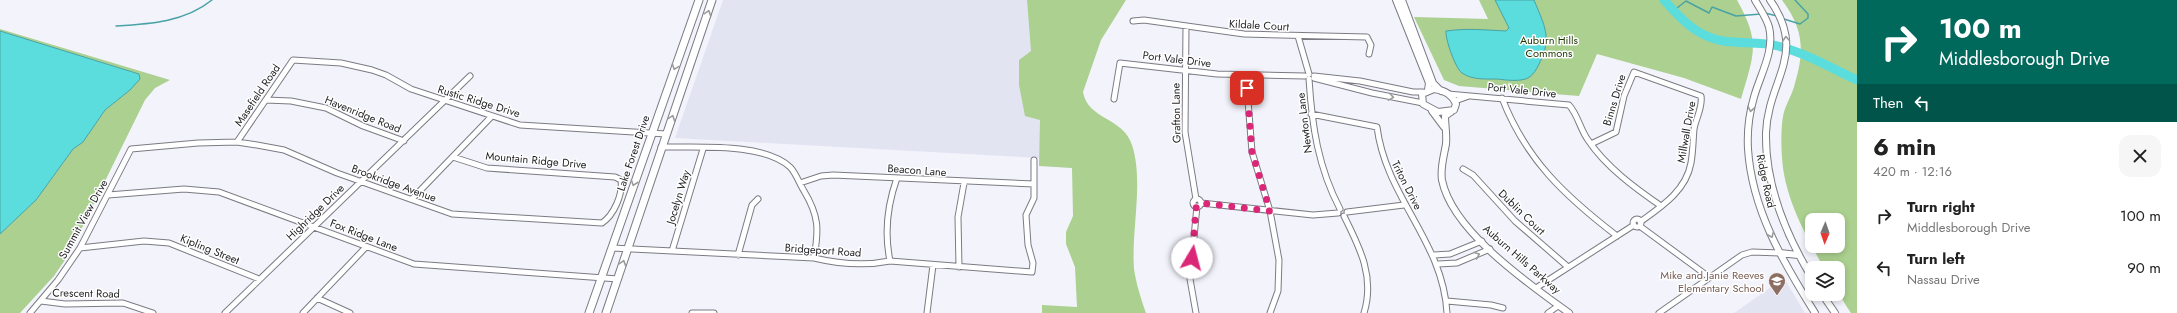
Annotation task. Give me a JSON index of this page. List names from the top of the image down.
{
  "streets": {
    "main road": ["Lake Forest Drive"],
    "street": [
      "Kildale Court",
      "Port Vale Drive",
      "Masefield Road",
      "Binns Drive",
      "Rustic Ridge Drive",
      "Grafton Lane",
      "Havenridge Road",
      "Newton Lane",
      "Millwall Drive",
      "Mountain Ridge Drive",
      "Beacon Lane",
      "Ridge Road",
      "Brookridge Avenue",
      "Triton Drive",
      "Jocelyn Way",
      "Highridge Drive",
      "Dublin Court",
      "Summit View Drive",
      "Fox Ridge Lane",
      "Kipling Street",
      "Bridgeport Road",
      "Auburn Hills Parkway",
      "Crescent Road"
    ]
  },
  "crossings": [
    ["Kildale Court", "Grafton Lane"],
    ["Kildale Court", "Newton Lane"],
    ["Port Vale Drive", "Binns Drive"],
    ["Port Vale Drive", "Grafton Lane"],
    ["Port Vale Drive", "Newton Lane"],
    ["Masefield Road", "Rustic Ridge Drive"],
    ["Masefield Road", "Havenridge Road"],
    ["Masefield Road", "Brookridge Avenue"],
    ["Binns Drive", "Millwall Drive"],
    ["Rustic Ridge Drive", "Lake Forest Drive"],
    ["Rustic Ridge Drive", "Highridge Drive"],
    ["Havenridge Road", "Highridge Drive"],
    ["Newton Lane", "Triton Drive"],
    ["Millwall Drive", "Dublin Court"],
    ["Millwall Drive", "Auburn Hills Parkway"],
    ["Lake Forest Drive", "Fox Ridge Lane"],
    ["Lake Forest Drive", "Bridgeport Road"],
    ["Mountain Ridge Drive", "Brookridge Avenue"],
    ["Beacon Lane", "Bridgeport Road"],
    ["Brookridge Avenue", "Highridge Drive"],
    ["Brookridge Avenue", "Summit View Drive"],
    ["Jocelyn Way", "Bridgeport Road"],
    ["Highridge Drive", "Fox Ridge Lane"],
    ["Highridge Drive", "Kipling Street"],
    ["Summit View Drive", "Fox Ridge Lane"],
    ["Summit View Drive", "Kipling Street"],
    ["Summit View Drive", "Crescent Road"]
  ],
  "parks": ["Auburn Hills Commons"],
  "places": {
    "school or university": ["Mike and Janie Reeves Elementary School"]
  },
  "north": "bottom",
  "page": {
    "turn": ["100 m", "Middlesborough Drive"],
    "then": "Then",
    "heading": ["6 min", "420 m · 12:16"],
    "list": [
      {
        "name": "Turn right",
        "note": "Middlesborough Drive",
        "value": "100 m"
      },
      {
        "name": "Turn left",
        "note": "Nassau Drive",
        "value": "90 m"
      }
    ]
  }
}
